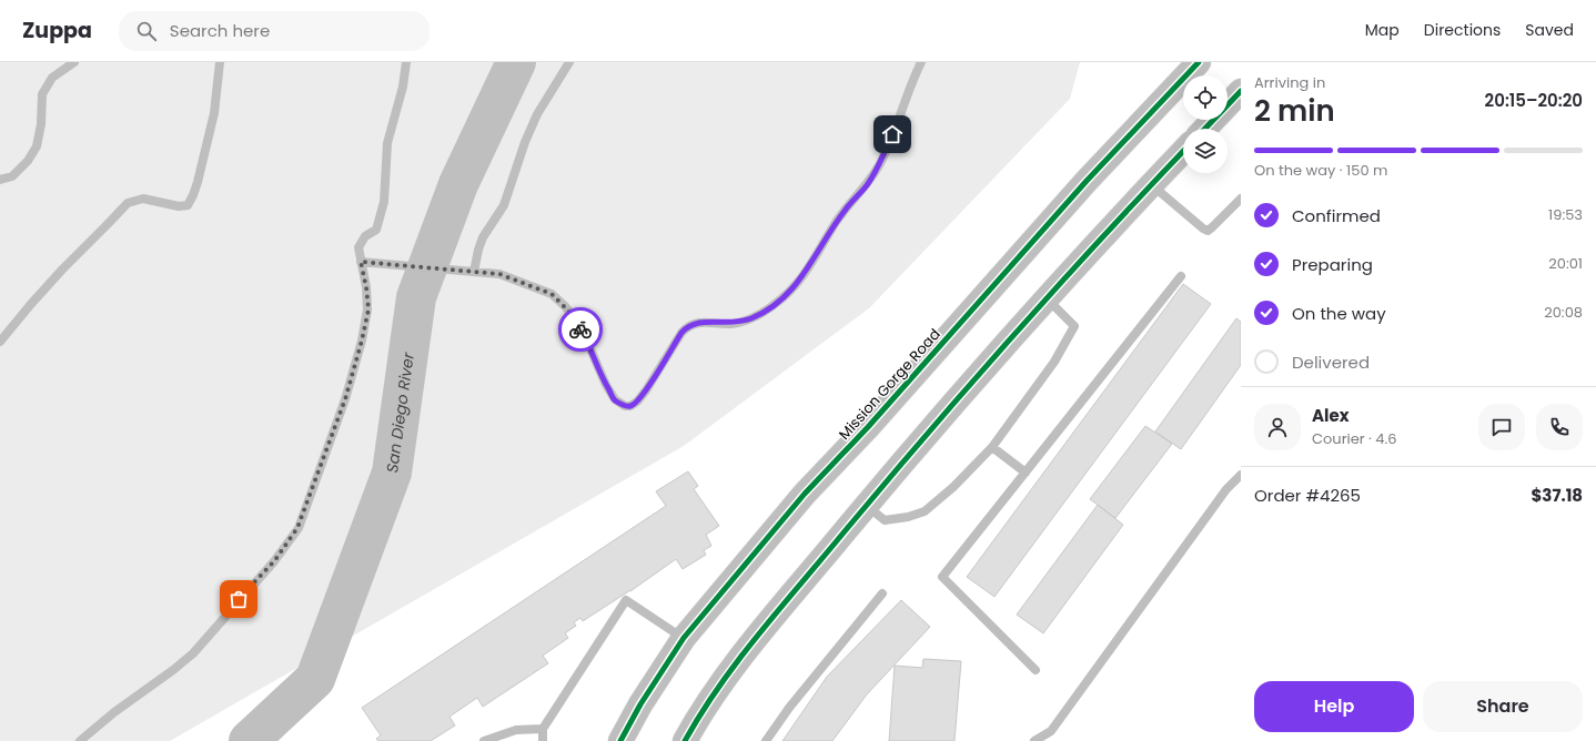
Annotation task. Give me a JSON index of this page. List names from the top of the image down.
{
  "streets": {
    "main road": ["Mission Gorge Road"]
  },
  "water": ["San Diego River"],
  "page": {
    "header": "Zuppa",
    "search": "Search here",
    "nav": ["Map", "Directions", "Saved"],
    "heading": ["2 min", "Arriving in", "20:15–20:20"],
    "panel": [
      "Alex",
      "Courier · 4.6",
      "Order #4265",
      "$37.18"
    ],
    "bar": "On the way · 150 m",
    "list": [
      ["Confirmed", "19:53"],
      ["Preparing", "20:01"],
      ["On the way", "20:08"],
      "Delivered"
    ],
    "buttons": ["Help", "Share"]
  }
}
